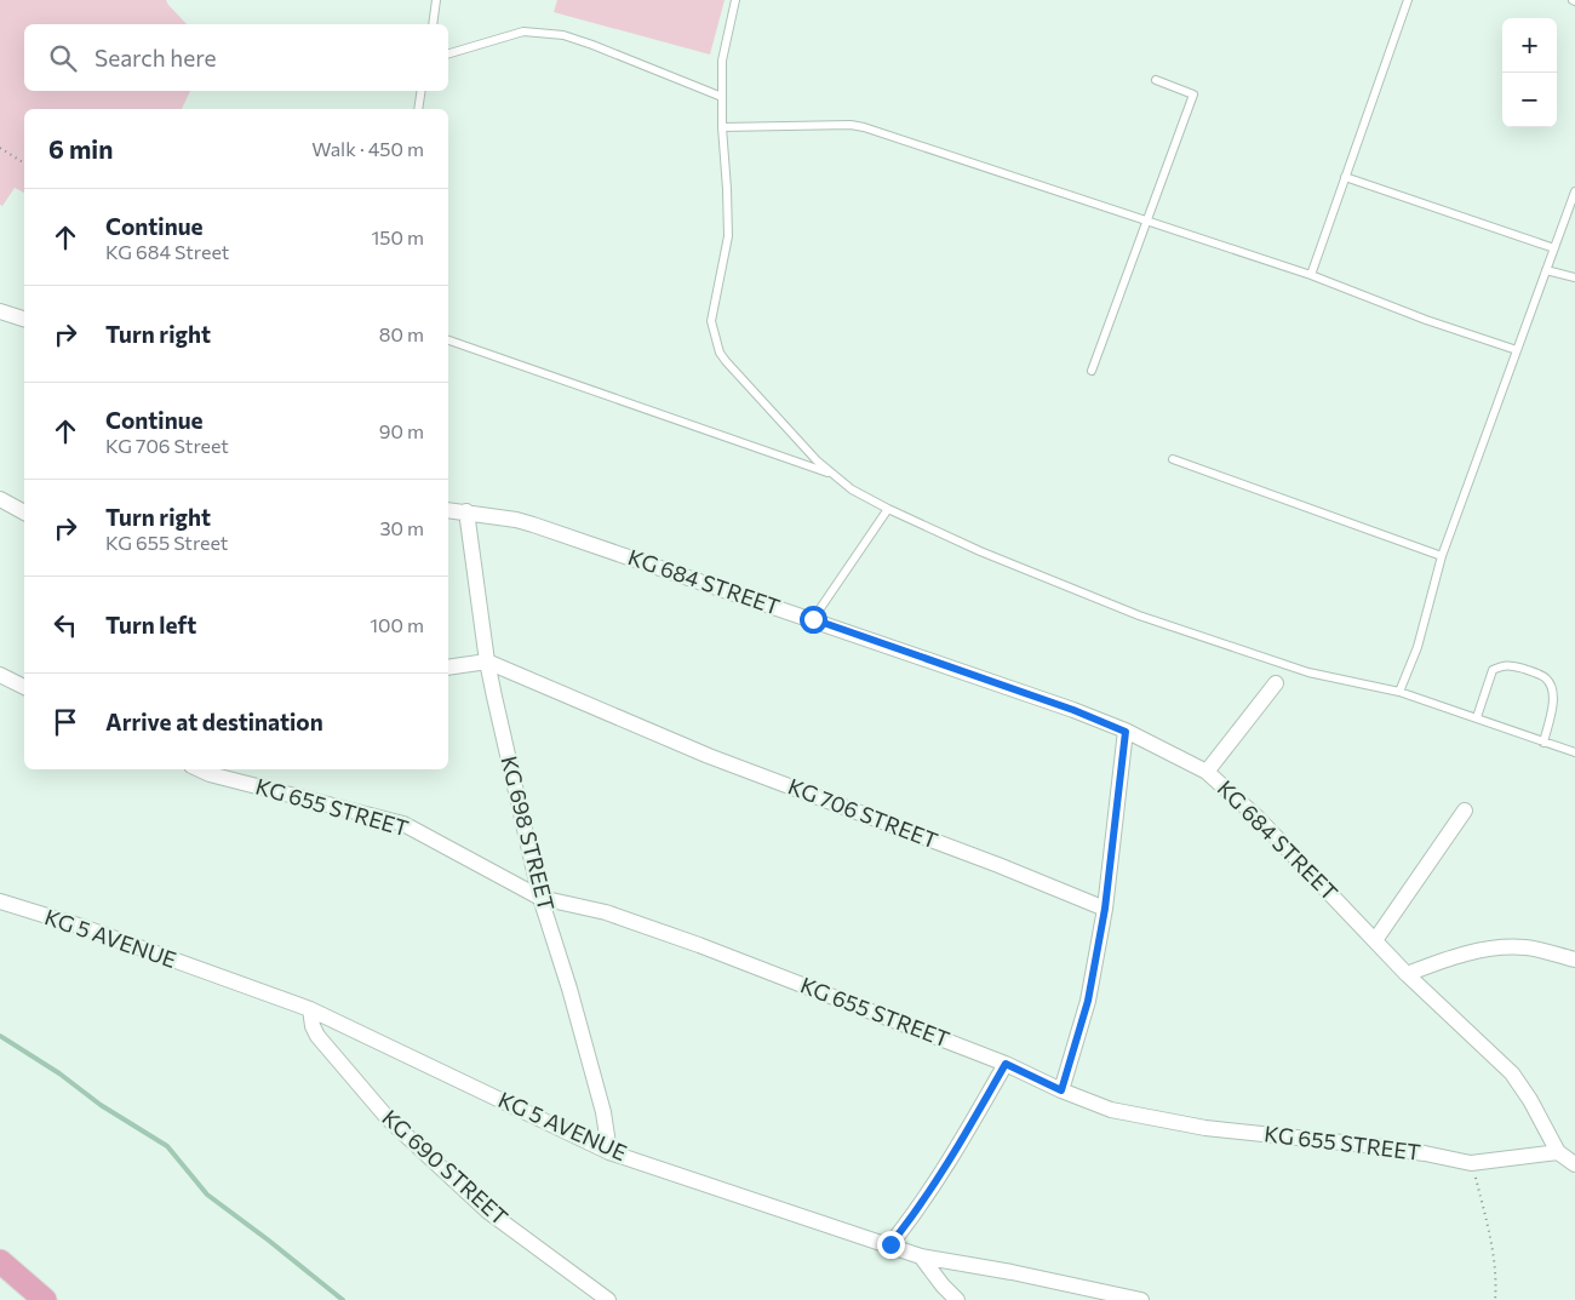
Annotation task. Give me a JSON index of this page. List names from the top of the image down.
{
  "streets": {
    "street": [
      "KG 684 STREET",
      "KG 655 STREET",
      "KG 706 STREET",
      "KG 698 STREET",
      "KG 5 AVENUE",
      "KG 690 STREET"
    ]
  },
  "crossings": [
    ["KG 684 STREET", "KG 655 STREET"],
    ["KG 684 STREET", "KG 698 STREET"],
    ["KG 655 STREET", "KG 698 STREET"],
    ["KG 706 STREET", "KG 698 STREET"],
    ["KG 698 STREET", "KG 5 AVENUE"],
    ["KG 5 AVENUE", "KG 690 STREET"]
  ],
  "page": {
    "map_buttons": ["+", "−"],
    "search": "Search here",
    "heading": ["6 min", "Walk · 450 m"],
    "list": [
      ["Continue", "KG 684 Street", "150 m"],
      ["Turn right", "80 m"],
      ["Continue", "KG 706 Street", "90 m"],
      ["Turn right", "KG 655 Street", "30 m"],
      ["Turn left", "100 m"],
      "Arrive at destination"
    ]
  }
}
